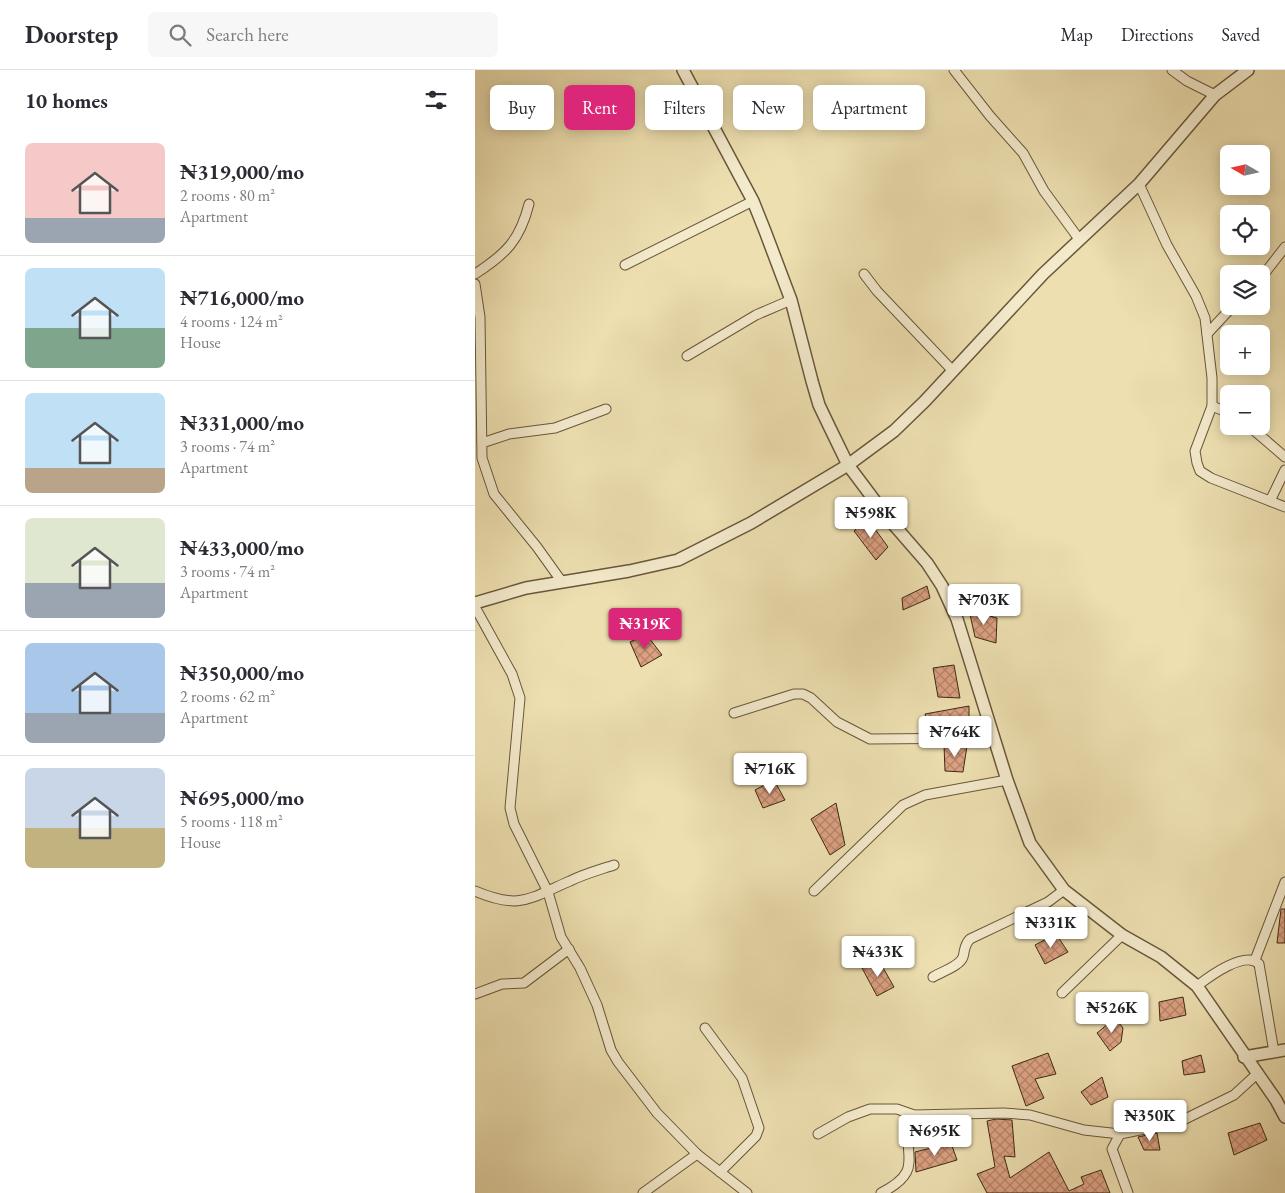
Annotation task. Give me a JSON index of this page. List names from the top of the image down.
{
  "north": "left",
  "page": {
    "header": "Doorstep",
    "search": "Search here",
    "nav": ["Map", "Directions", "Saved"],
    "heading": "10 homes",
    "chip": [
      "Buy",
      "Rent",
      "Filters",
      "New",
      "Apartment"
    ],
    "list": [
      {
        "name": "₦319,000/mo",
        "note": "2 rooms · 80 m² · Apartment"
      },
      {
        "name": "₦716,000/mo",
        "note": "4 rooms · 124 m² · House"
      },
      {
        "name": "₦331,000/mo",
        "note": "3 rooms · 74 m² · Apartment"
      },
      {
        "name": "₦433,000/mo",
        "note": "3 rooms · 74 m² · Apartment"
      },
      {
        "name": "₦350,000/mo",
        "note": "2 rooms · 62 m² · Apartment"
      },
      {
        "name": "₦695,000/mo",
        "note": "5 rooms · 118 m² · House"
      }
    ],
    "map_buttons": ["+", "−"],
    "price": [
      "₦598K",
      "₦703K",
      "₦319K",
      "₦764K",
      "₦716K",
      "₦331K",
      "₦433K",
      "₦526K",
      "₦350K",
      "₦695K"
    ]
  }
}
